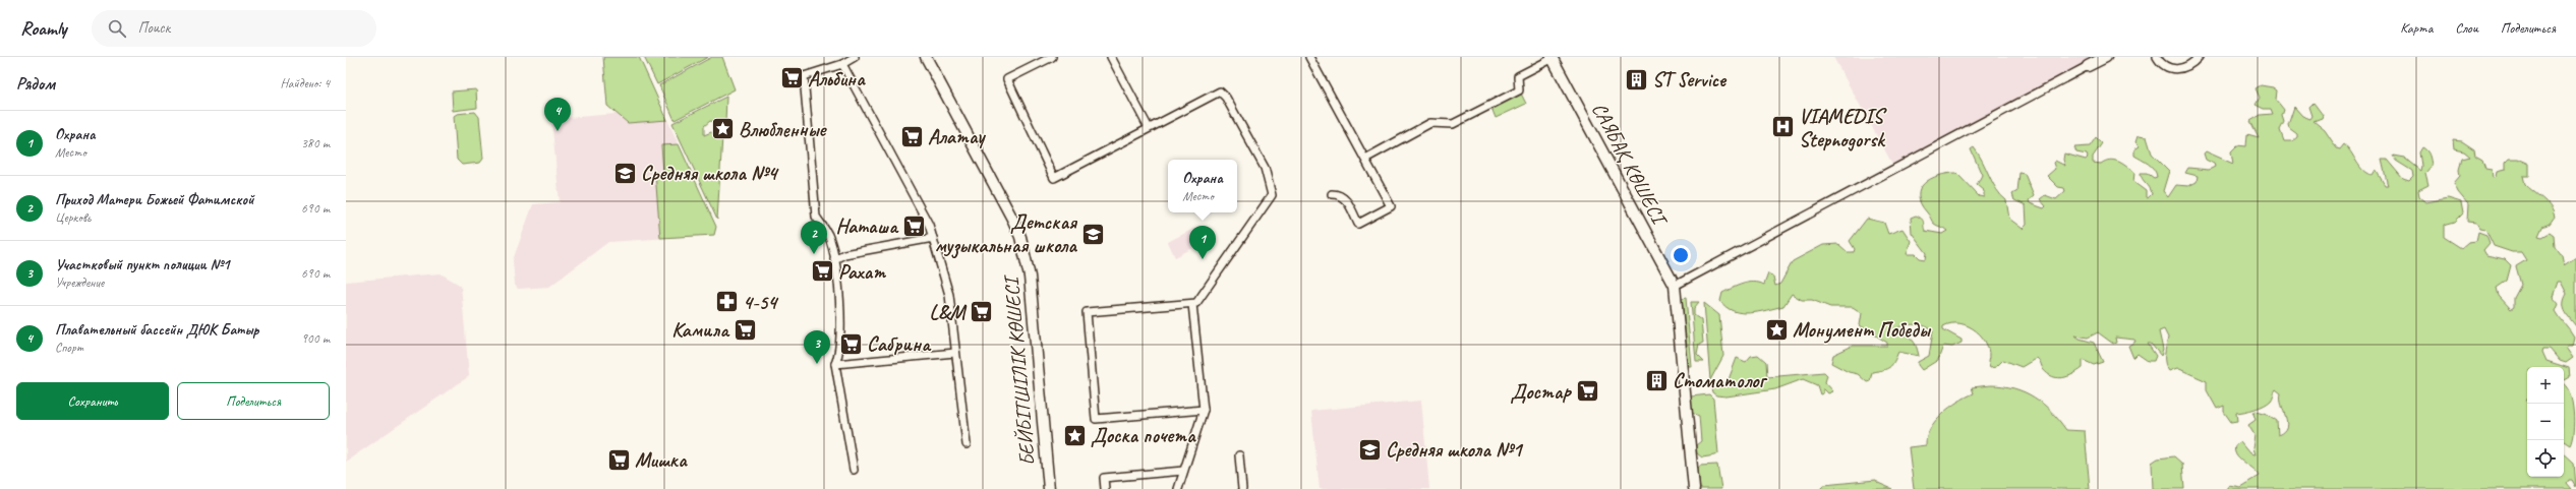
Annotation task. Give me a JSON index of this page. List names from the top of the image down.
{
  "streets": {
    "street": ["САЯБАҚ КӨШЕСІ", "БЕЙБІТШІЛІК КӨШЕСІ"]
  },
  "places": {
    "supermarket": [
      "Альбина",
      "Алатау",
      "Наташа",
      "Рахат",
      "L&M",
      "Камила",
      "Сабрина",
      "Достар",
      "Мишка"
    ],
    "building": ["ST Service", "Стоматолог"],
    "hospital": ["VIAMEDIS Stepnogorsk"],
    "place": ["Влюбленные", "Монумент Победы", "Доска почета"],
    "school or university": ["Средняя школа №4", "Детская музыкальная школа", "Средняя школа №1"],
    "pharmacy": ["4-54"]
  },
  "page": {
    "header": "Roamly",
    "search": "Поиск",
    "nav": ["Карта", "Слои", "Поделиться"],
    "heading": ["Рядом", "Найдено: 4"],
    "pins": [
      "4",
      "2",
      "1",
      "3"
    ],
    "list": [
      {
        "mark": "1",
        "name": "Охрана",
        "note": "Место",
        "value": "380 m"
      },
      {
        "mark": "2",
        "name": "Приход Матери Божьей Фатимской",
        "note": "Церковь",
        "value": "690 m"
      },
      {
        "mark": "3",
        "name": "Участковый пункт полиции №1",
        "note": "Учреждение",
        "value": "690 m"
      },
      {
        "mark": "4",
        "name": "Плавательный бассейн ДЮК Батыр",
        "note": "Спорт",
        "value": "900 m"
      }
    ],
    "popup": ["Охрана", "Место"],
    "map_buttons": ["+", "−"],
    "buttons": ["Сохранить", "Поделиться"]
  }
}
